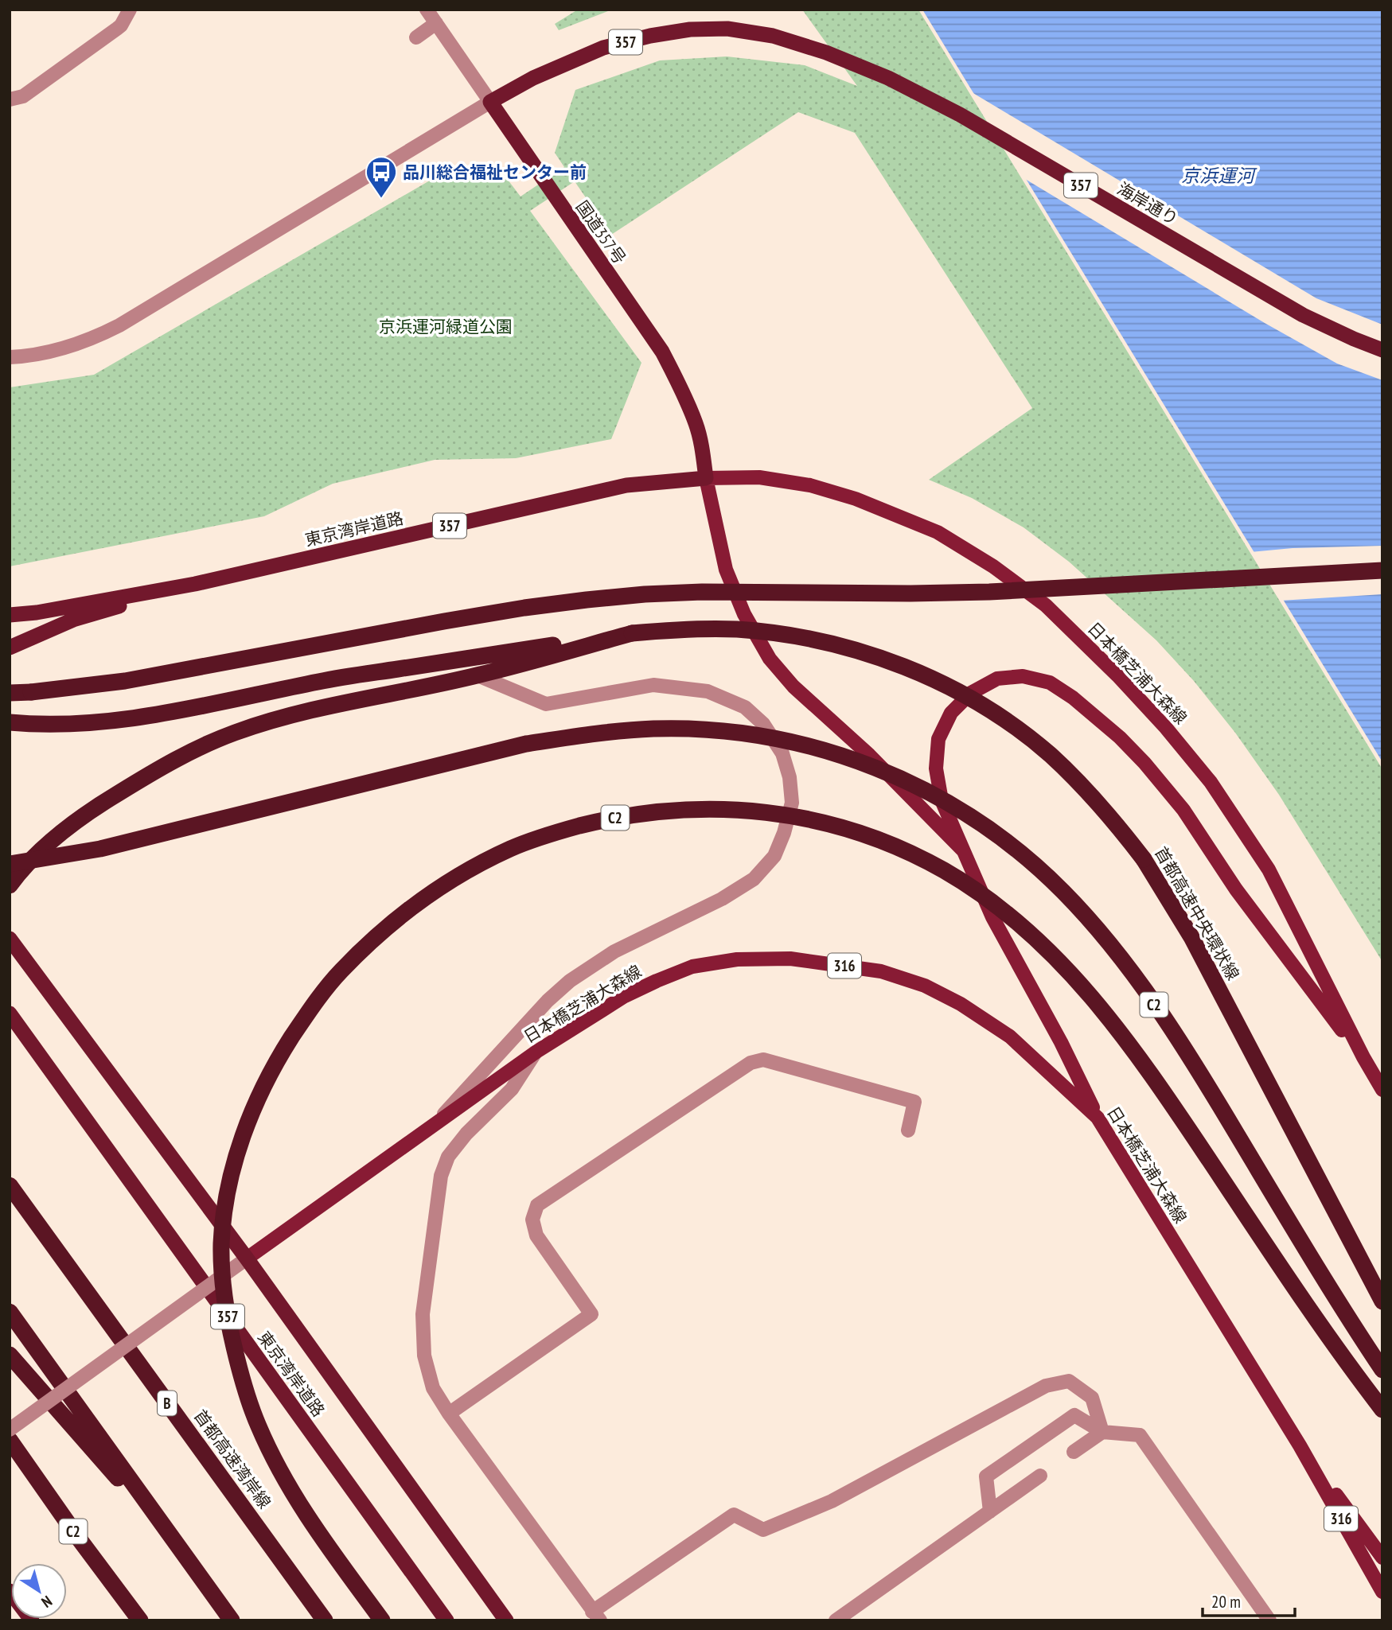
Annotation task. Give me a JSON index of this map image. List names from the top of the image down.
{
  "streets": {
    "highway": [
      "357",
      "海岸通り",
      "国道357号",
      "東京湾岸道路",
      "C2",
      "首都高速中央環状線",
      "B",
      "首都高速湾岸線"
    ],
    "main road": ["日本橋芝浦大森線", "316"]
  },
  "crossings": [
    ["海岸通り", "国道357号"],
    ["国道357号", "東京湾岸道路"],
    ["国道357号", "日本橋芝浦大森線"],
    ["東京湾岸道路", "日本橋芝浦大森線"]
  ],
  "water": ["京浜運河"],
  "parks": ["京浜運河緑道公園"],
  "places": {
    "bus stop": ["品川総合福祉センター前"]
  },
  "scale_bar": "20 m",
  "north": "bottom right"
}
